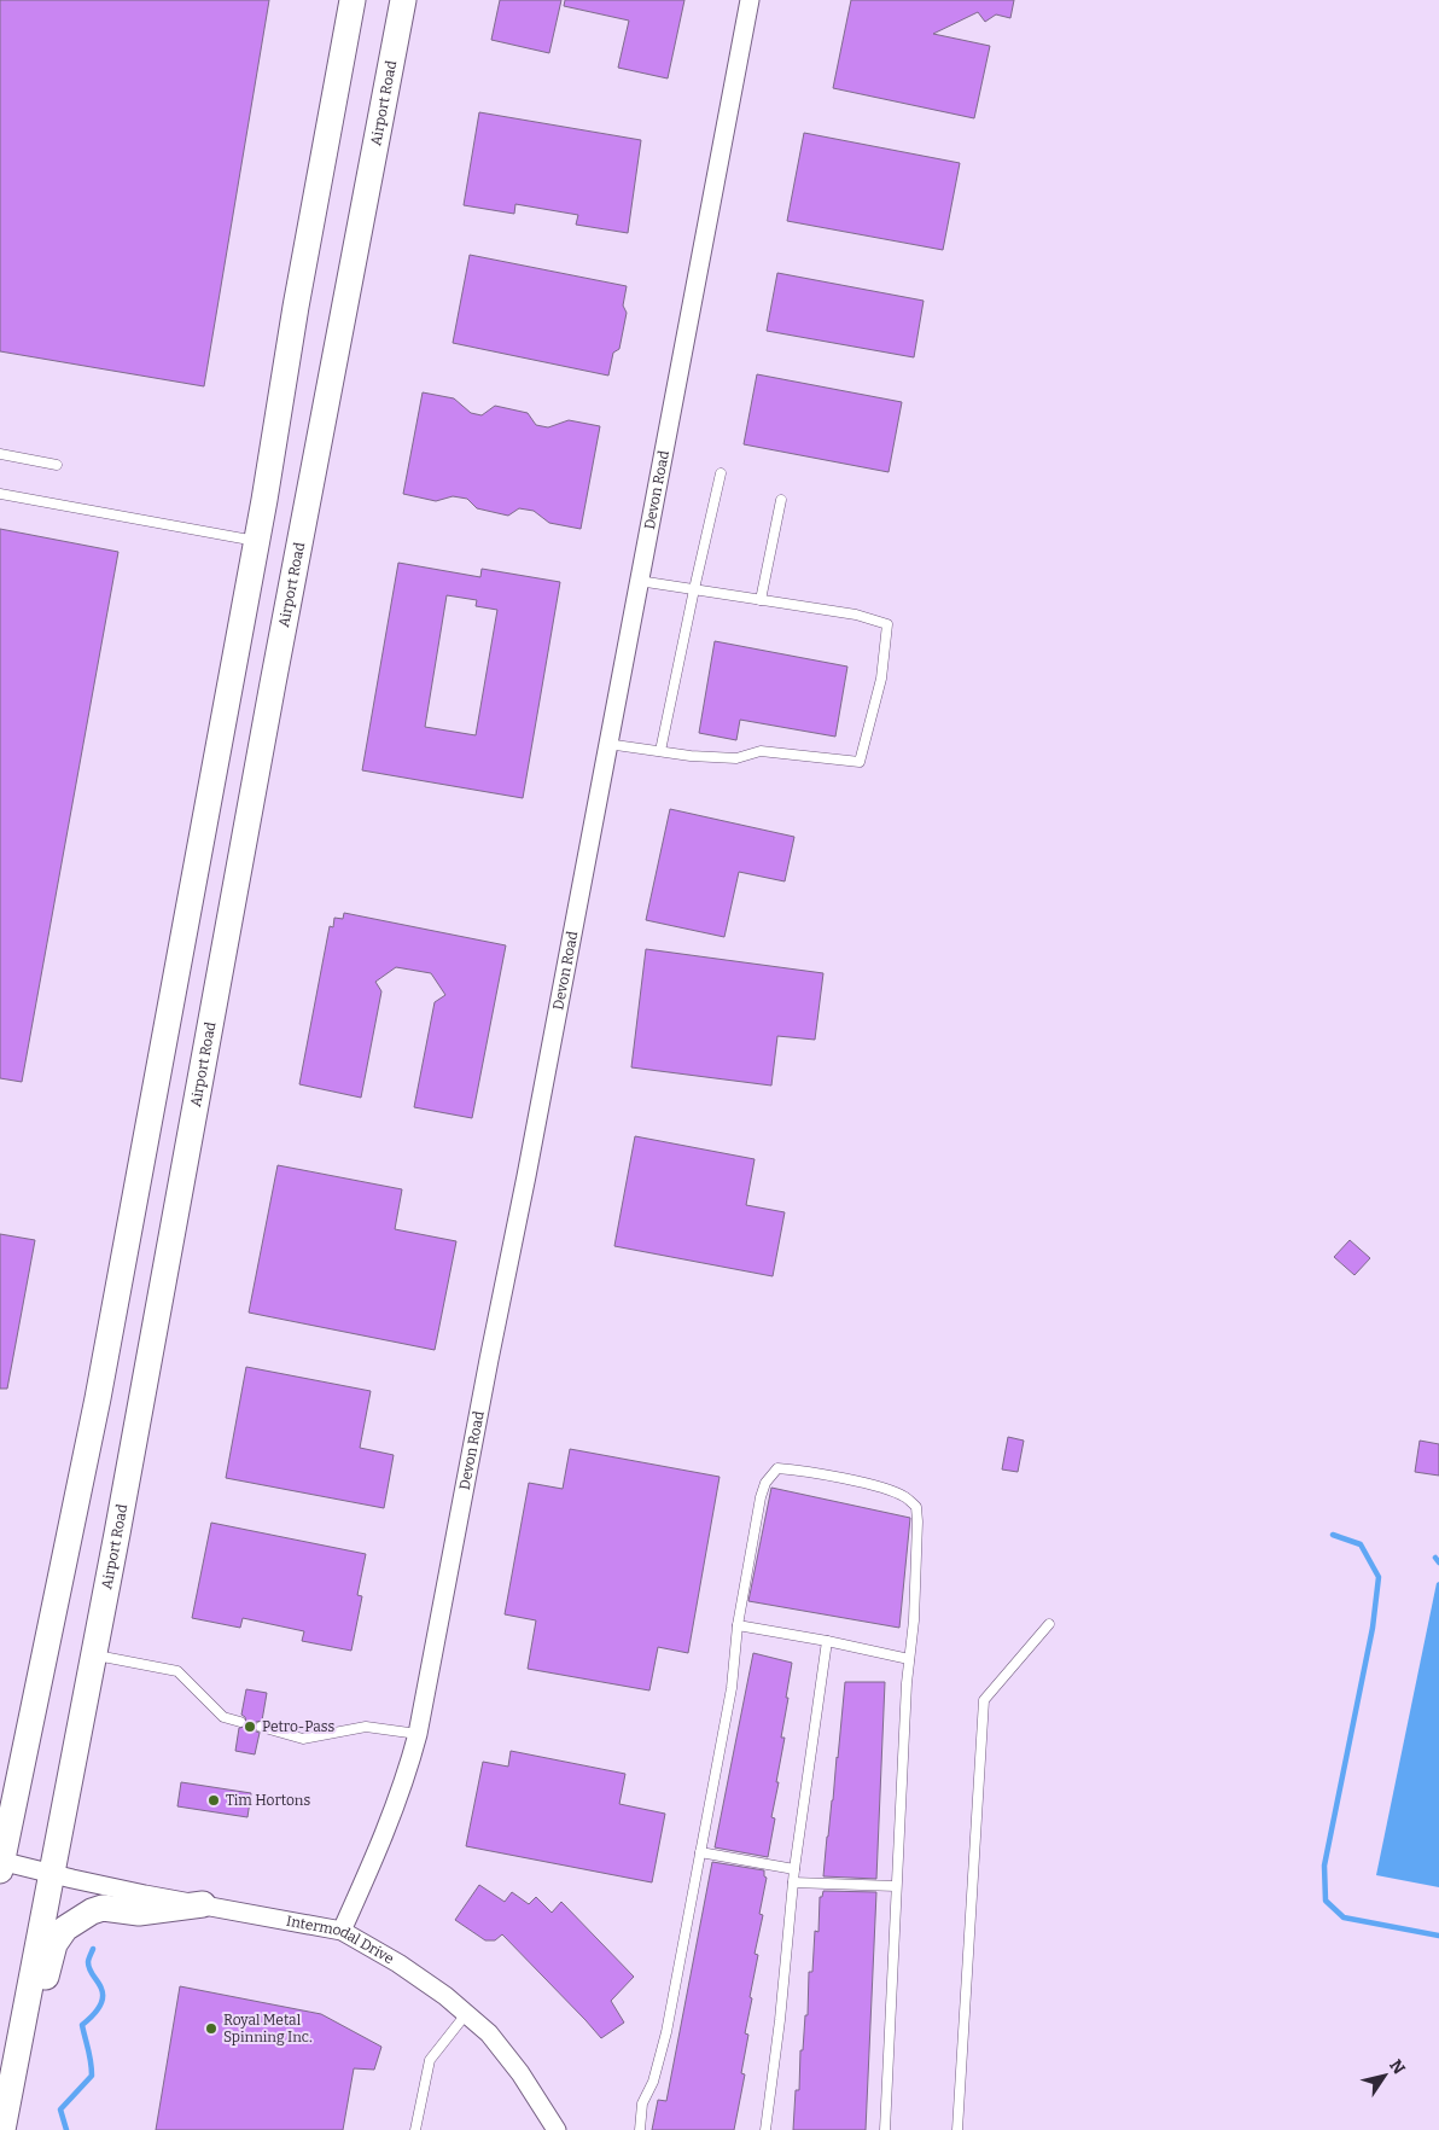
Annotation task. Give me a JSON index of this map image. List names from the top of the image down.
{
  "streets": {
    "main road": ["Airport Road"],
    "street": ["Devon Road", "Intermodal Drive"]
  },
  "crossings": [
    ["Airport Road", "Intermodal Drive"],
    ["Devon Road", "Intermodal Drive"]
  ],
  "places": ["Petro-Pass", "Tim Hortons", "Royal Metal Spinning Inc."],
  "north": "top right"
}
